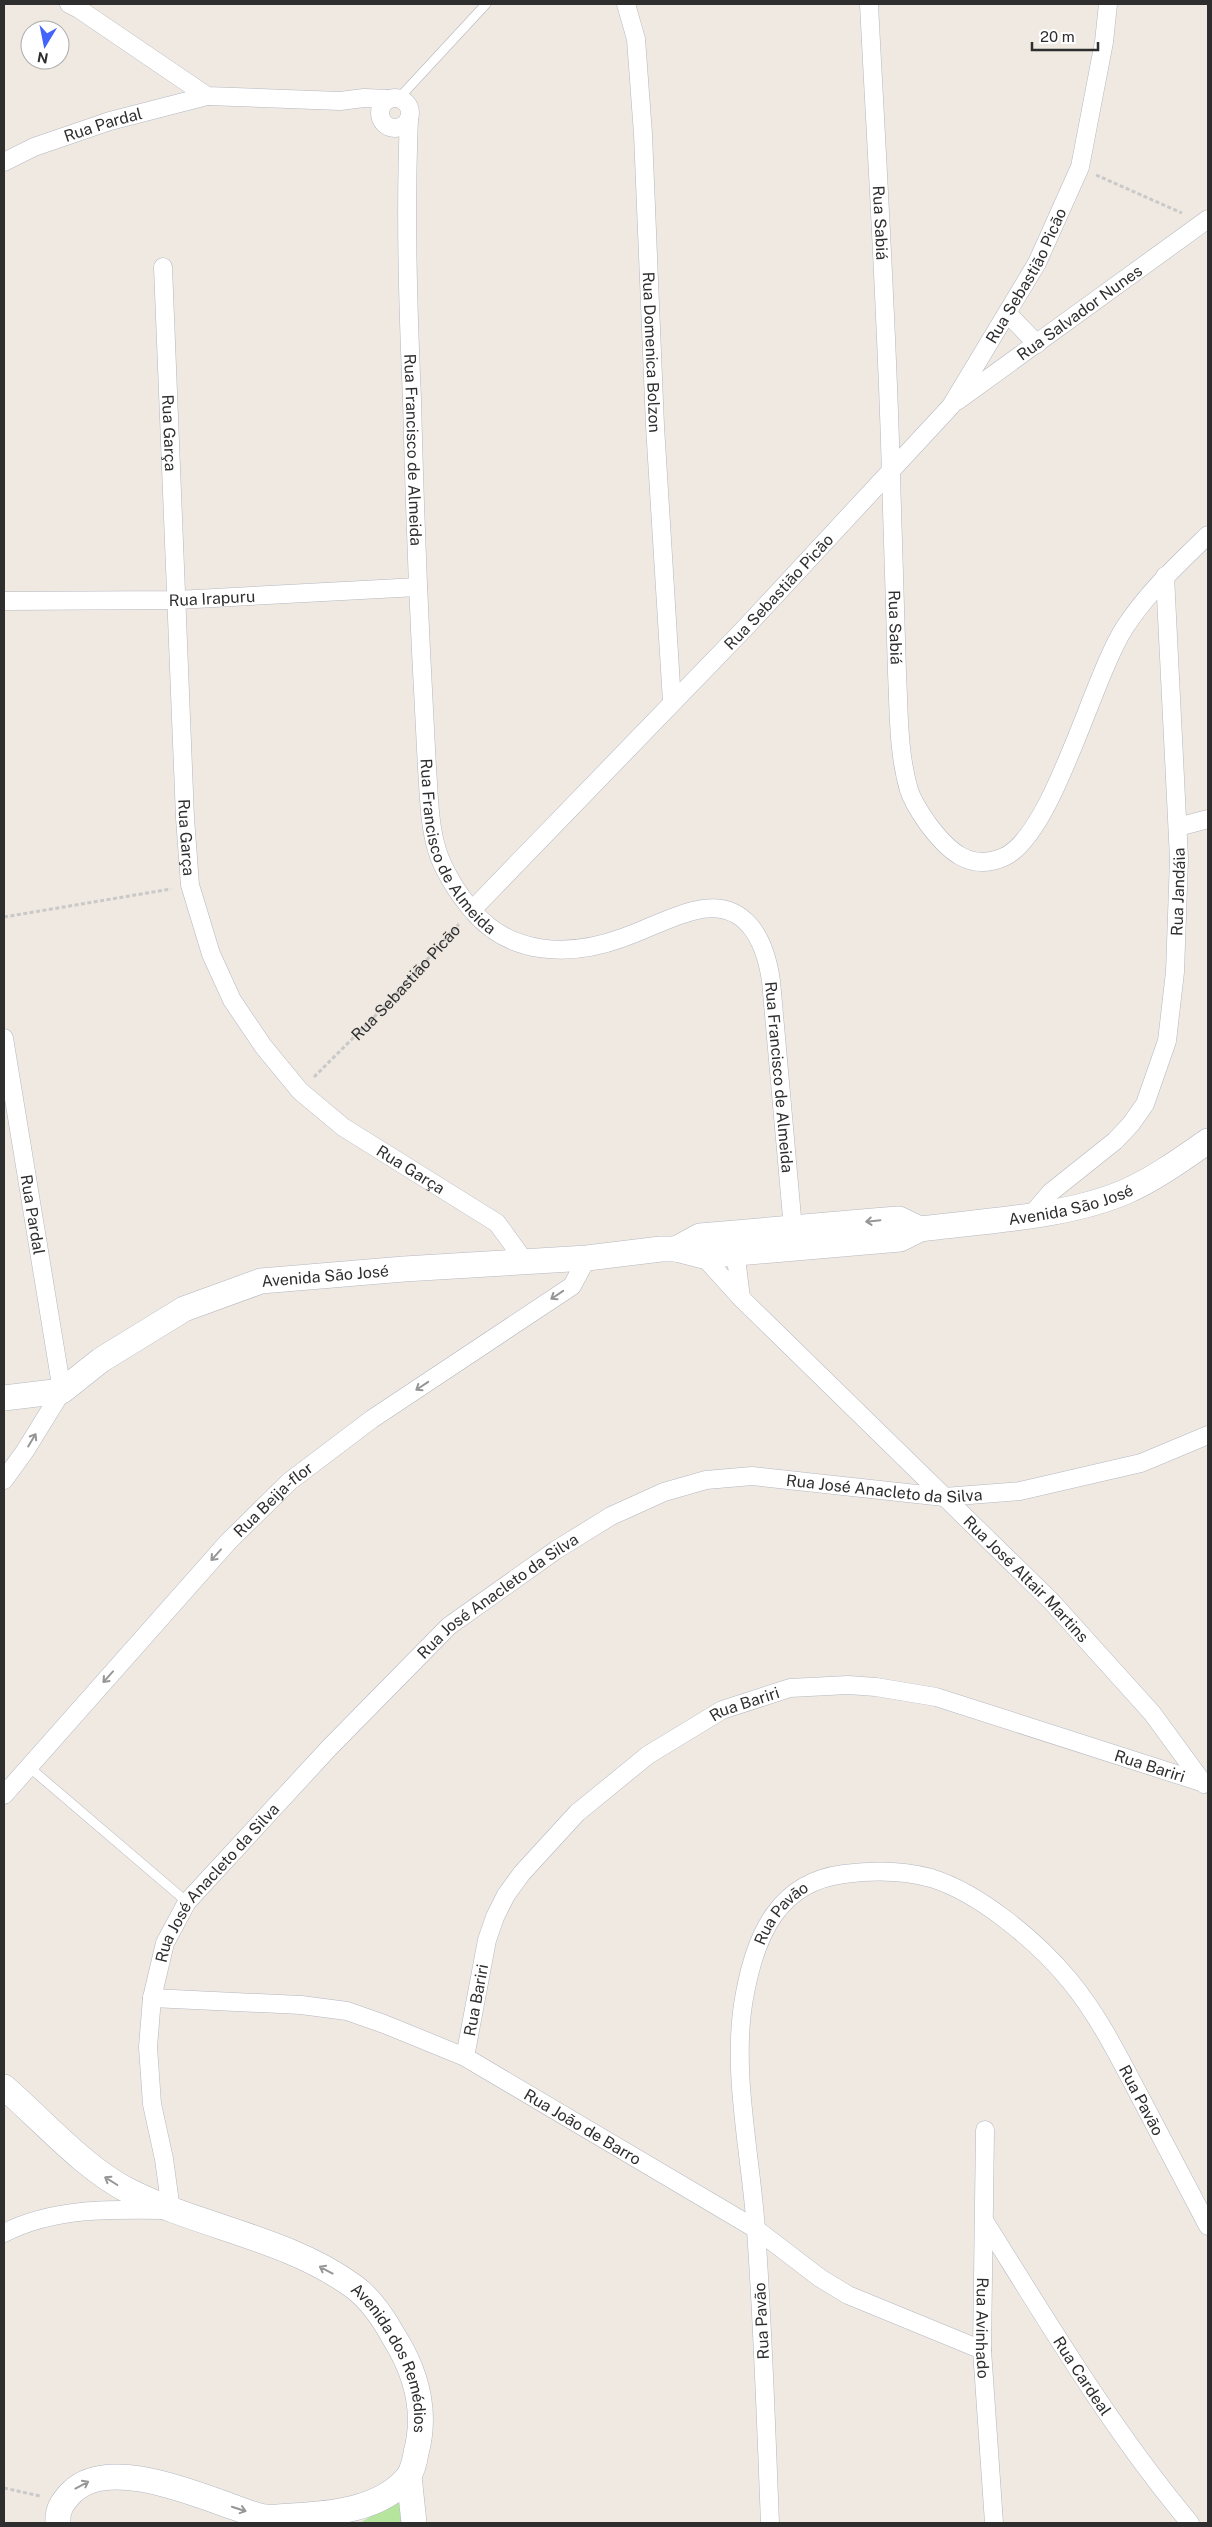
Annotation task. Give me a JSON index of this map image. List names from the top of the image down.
{
  "streets": {
    "main road": ["Avenida São José", "Avenida dos Remédios"],
    "street": [
      "Rua Pardal",
      "Rua Sabiá",
      "Rua Sebastião Picão",
      "Rua Salvador Nunes",
      "Rua Domenica Bolzon",
      "Rua Garça",
      "Rua Francisco de Almeida",
      "Rua Irapuru",
      "Rua Jandáia",
      "Rua José Anacleto da Silva",
      "Rua Beija-flor",
      "Rua José Altair Martins",
      "Rua Bariri",
      "Rua Pavão",
      "Rua João de Barro",
      "Rua Avinhado",
      "Rua Cardeal"
    ]
  },
  "crossings": [
    ["Rua Pardal", "Avenida São José"],
    ["Rua Sabiá", "Rua Sebastião Picão"],
    ["Rua Sabiá", "Rua Jandáia"],
    ["Rua Sebastião Picão", "Rua Salvador Nunes"],
    ["Rua Sebastião Picão", "Rua Domenica Bolzon"],
    ["Rua Sebastião Picão", "Rua Garça"],
    ["Rua Sebastião Picão", "Rua Francisco de Almeida"],
    ["Rua Garça", "Rua Irapuru"],
    ["Rua Garça", "Avenida São José"],
    ["Rua Francisco de Almeida", "Rua Irapuru"],
    ["Rua Francisco de Almeida", "Avenida São José"],
    ["Rua Jandáia", "Avenida São José"],
    ["Avenida São José", "Rua Beija-flor"],
    ["Avenida São José", "Rua José Altair Martins"],
    ["Rua José Anacleto da Silva", "Rua José Altair Martins"],
    ["Rua José Anacleto da Silva", "Rua João de Barro"],
    ["Rua José Anacleto da Silva", "Avenida dos Remédios"],
    ["Rua José Altair Martins", "Rua Bariri"],
    ["Rua Bariri", "Rua João de Barro"],
    ["Rua Pavão", "Rua João de Barro"],
    ["Rua João de Barro", "Rua Avinhado"],
    ["Rua Avinhado", "Rua Cardeal"]
  ],
  "one_way": ["Rua Beija-flor", "Avenida dos Remédios"],
  "scale_bar": "20 m",
  "north": "bottom"
}
